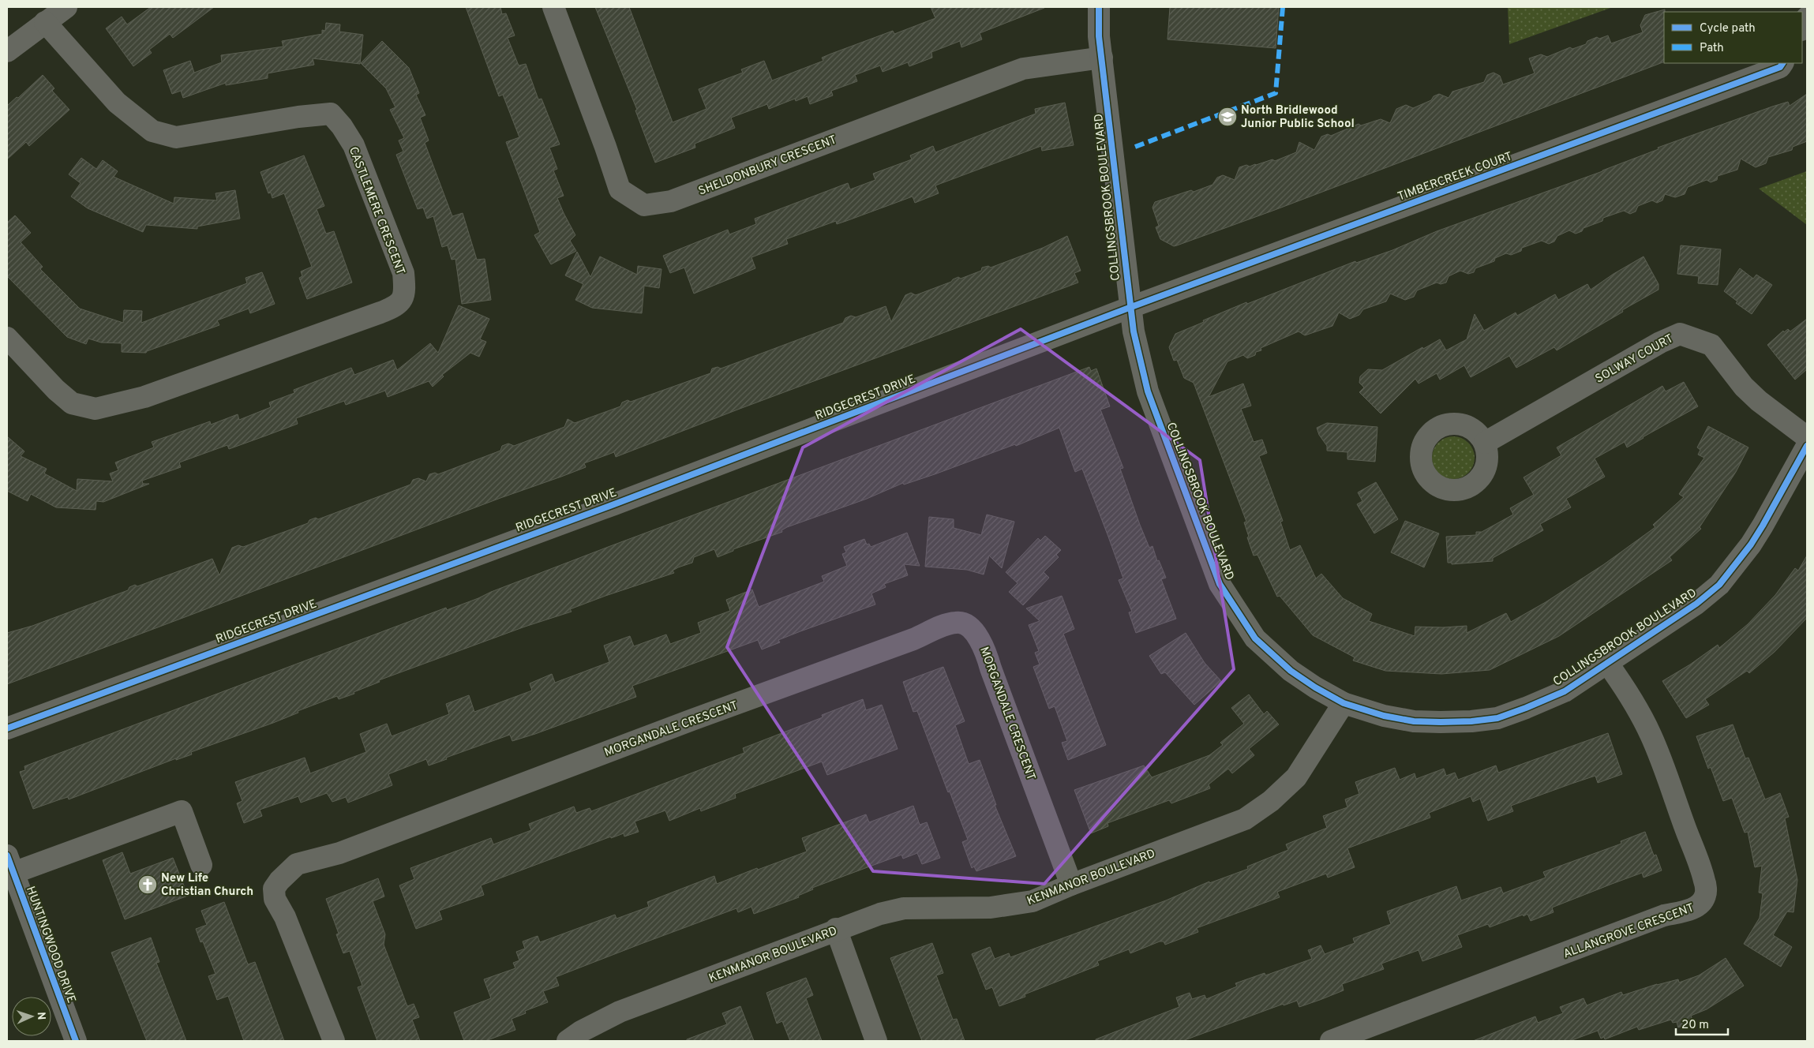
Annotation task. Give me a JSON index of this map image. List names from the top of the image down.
{
  "streets": {
    "street": [
      "SHELDONBURY CRESCENT",
      "TIMBERCREEK COURT",
      "COLLINGSBROOK BOULEVARD",
      "CASTLEMERE CRESCENT",
      "SOLWAY COURT",
      "RIDGECREST DRIVE",
      "MORGANDALE CRESCENT",
      "KENMANOR BOULEVARD",
      "ALLANGROVE CRESCENT",
      "HUNTINGWOOD DRIVE"
    ]
  },
  "crossings": [
    ["SHELDONBURY CRESCENT", "COLLINGSBROOK BOULEVARD"],
    ["TIMBERCREEK COURT", "COLLINGSBROOK BOULEVARD"],
    ["TIMBERCREEK COURT", "RIDGECREST DRIVE"],
    ["COLLINGSBROOK BOULEVARD", "RIDGECREST DRIVE"],
    ["COLLINGSBROOK BOULEVARD", "KENMANOR BOULEVARD"],
    ["COLLINGSBROOK BOULEVARD", "ALLANGROVE CRESCENT"],
    ["MORGANDALE CRESCENT", "KENMANOR BOULEVARD"]
  ],
  "places": {
    "school or university": ["North Bridlewood Junior Public School"],
    "church": ["New Life Christian Church"]
  },
  "legend": ["Cycle path", "Path"],
  "scale_bar": "20 m",
  "north": "right"
}
